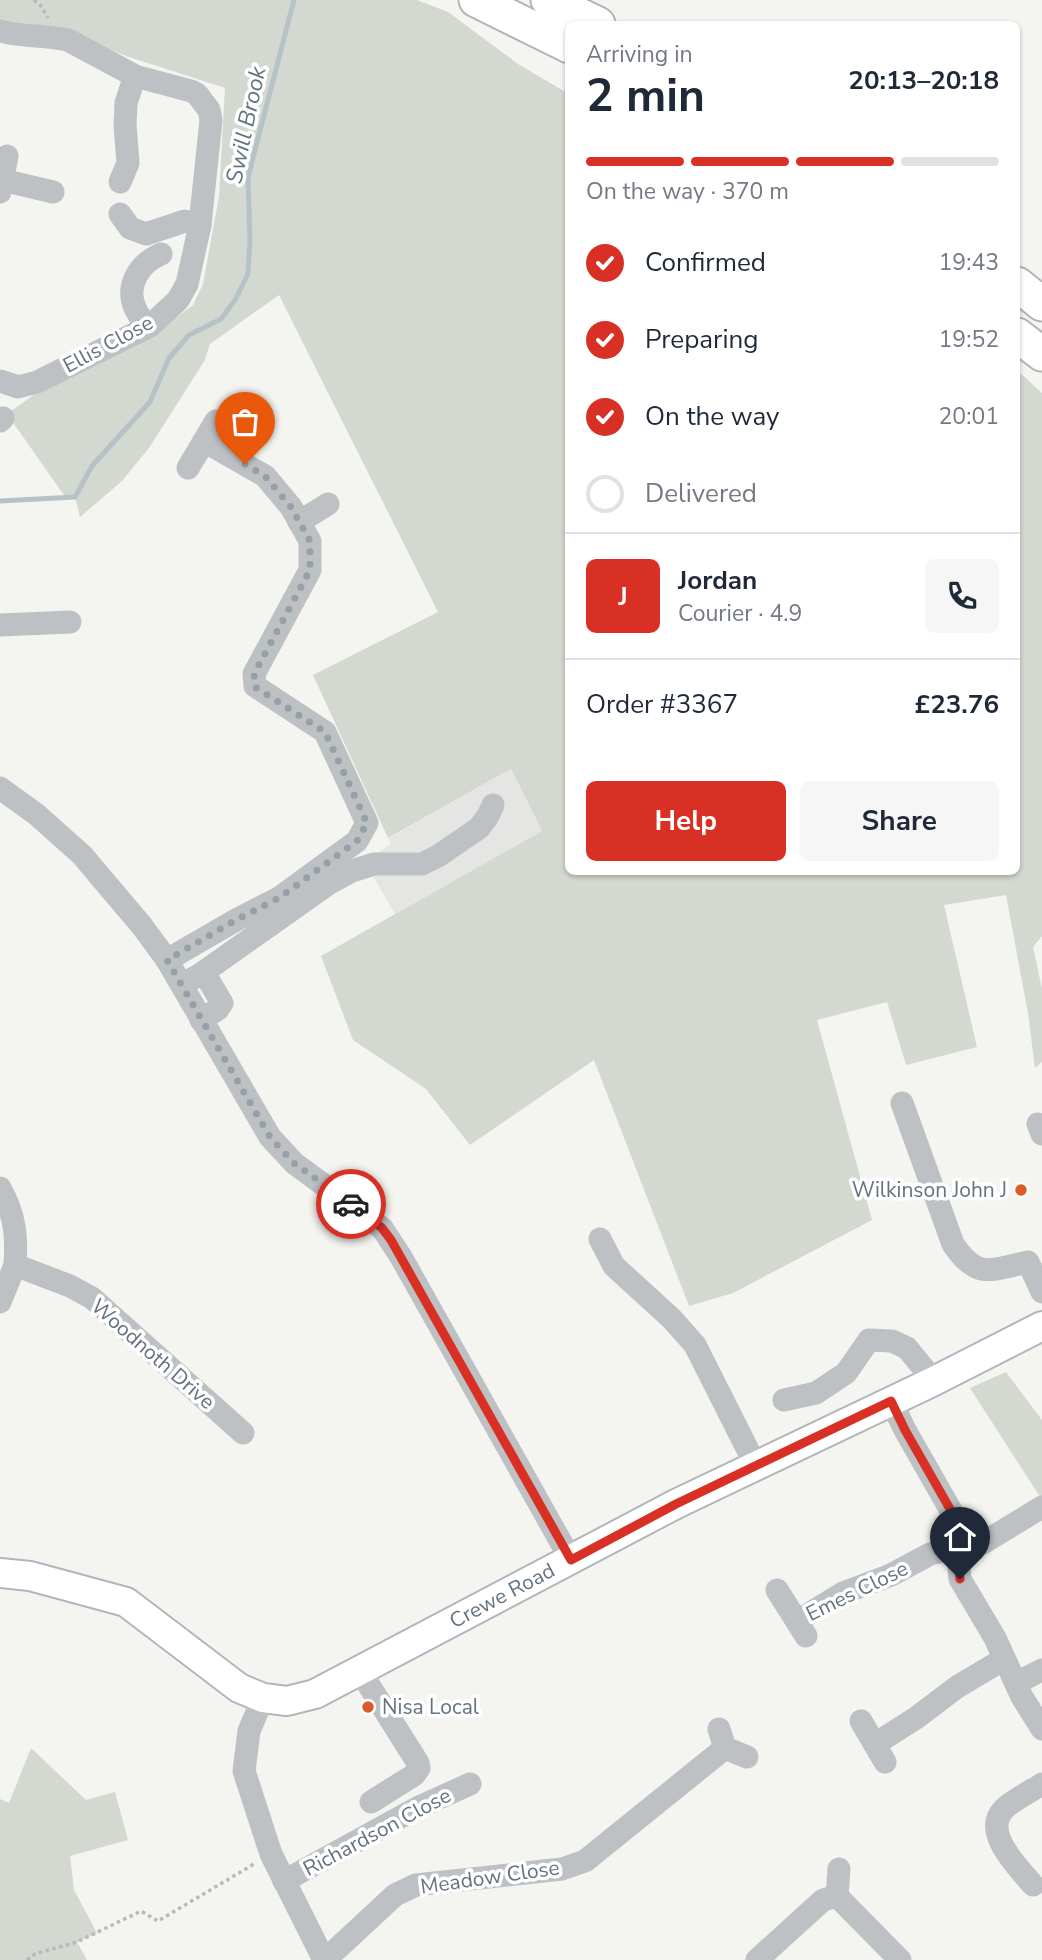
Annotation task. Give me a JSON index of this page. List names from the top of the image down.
{
  "streets": {
    "main road": ["Crewe Road"],
    "street": [
      "Ellis Close",
      "Woodnoth Drive",
      "Emes Close",
      "Richardson Close",
      "Meadow Close"
    ]
  },
  "water": ["Swill Brook"],
  "places": ["Wilkinson John J", "Nisa Local"],
  "page": {
    "heading": ["2 min", "Arriving in", "20:13–20:18"],
    "panel": [
      "Jordan",
      "Courier · 4.9",
      "Order #3367",
      "£23.76"
    ],
    "bar": "On the way · 370 m",
    "list": [
      ["Confirmed", "19:43"],
      ["Preparing", "19:52"],
      ["On the way", "20:01"],
      "Delivered"
    ],
    "round": "J",
    "buttons": ["Help", "Share"]
  }
}
